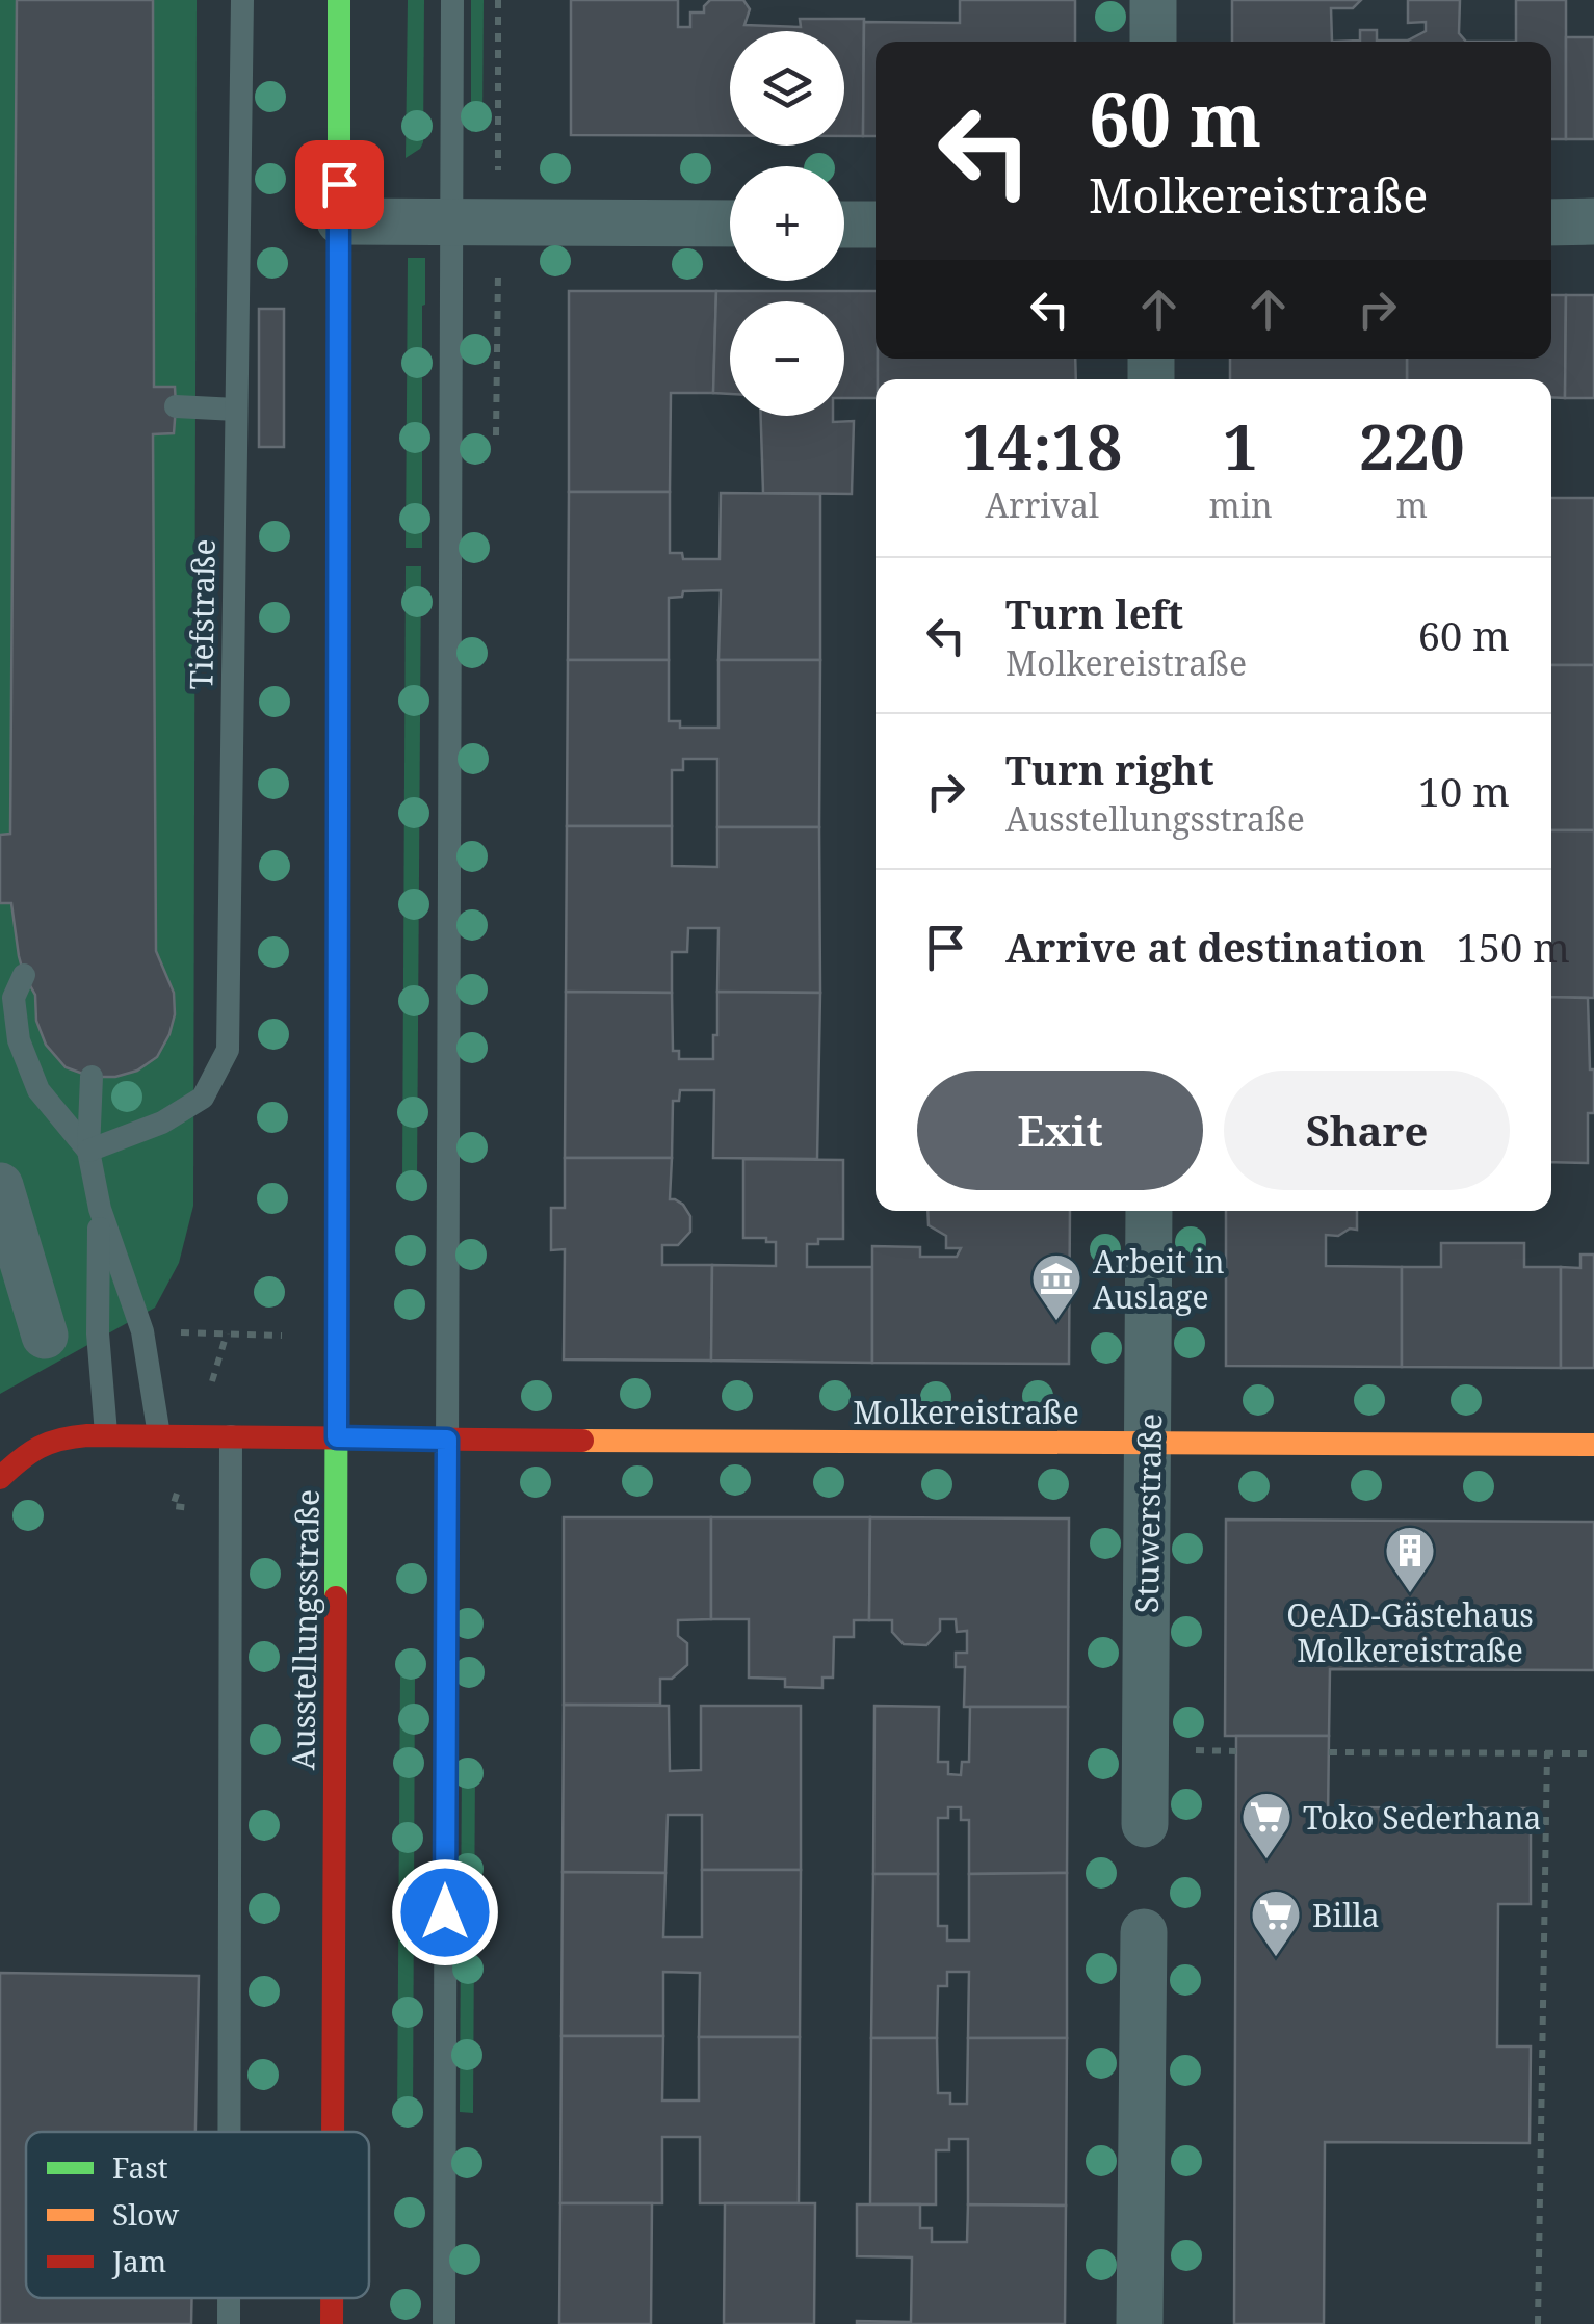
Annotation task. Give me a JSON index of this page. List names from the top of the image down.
{
  "streets": {
    "main road": ["Molkereistraße", "Ausstellungsstraße"],
    "street": ["Stuwerstraße"],
    "lane": ["Tiefstraße"]
  },
  "crossings": [
    ["Molkereistraße", "Stuwerstraße"],
    ["Molkereistraße", "Ausstellungsstraße"]
  ],
  "places": {
    "museum": ["Arbeit in Auslage"],
    "building": ["OeAD-Gästehaus Molkereistraße"],
    "supermarket": ["Toko Sederhana", "Billa"]
  },
  "legend": ["Fast", "Slow", "Jam"],
  "page": {
    "map_buttons": ["+", "−"],
    "turn": ["60 m", "Molkereistraße"],
    "eta": [
      "14:18",
      "Arrival",
      "1",
      "min",
      "220",
      "m"
    ],
    "list": [
      {
        "name": "Turn left",
        "note": "Molkereistraße",
        "value": "60 m"
      },
      {
        "name": "Turn right",
        "note": "Ausstellungsstraße",
        "value": "10 m"
      },
      {
        "name": "Arrive at destination",
        "value": "150 m"
      }
    ],
    "buttons": ["Exit", "Share"]
  }
}
